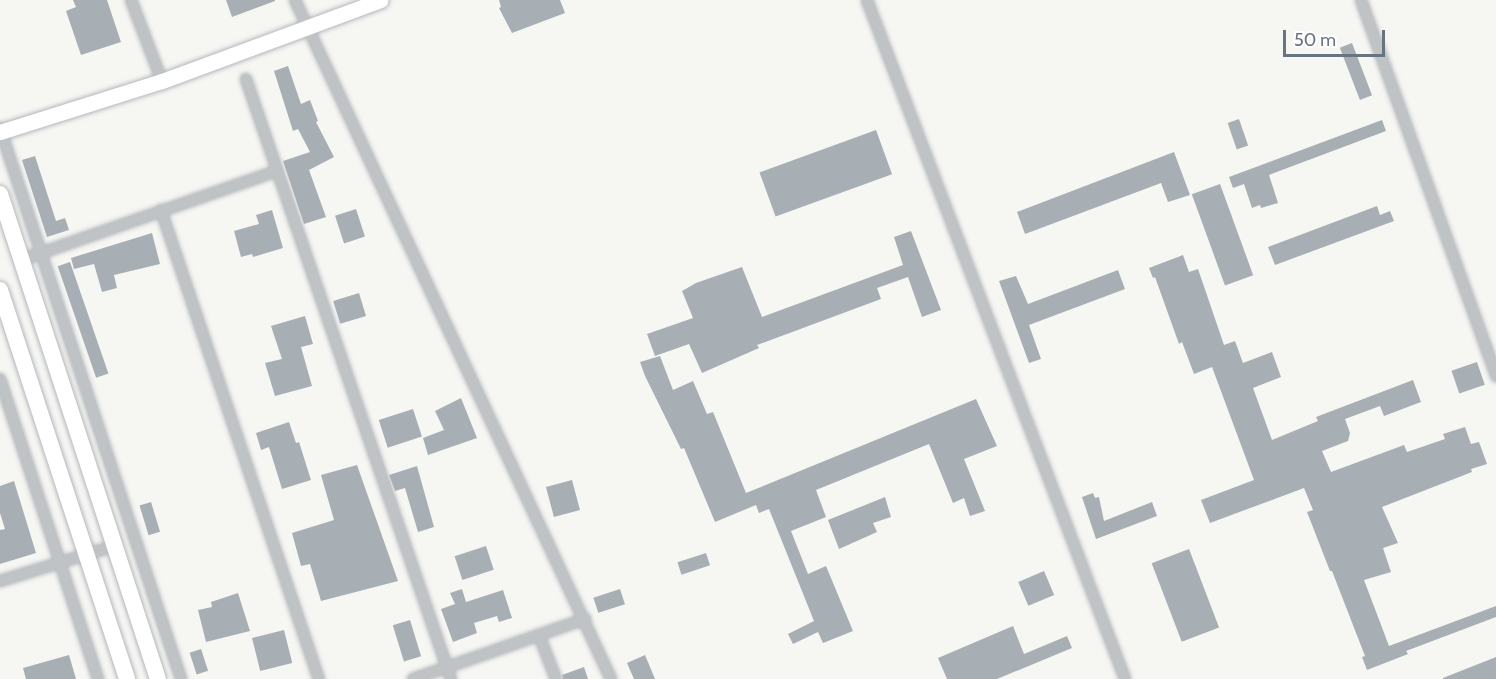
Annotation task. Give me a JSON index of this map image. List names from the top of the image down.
{
  "scale_bar": "50 m"
}
